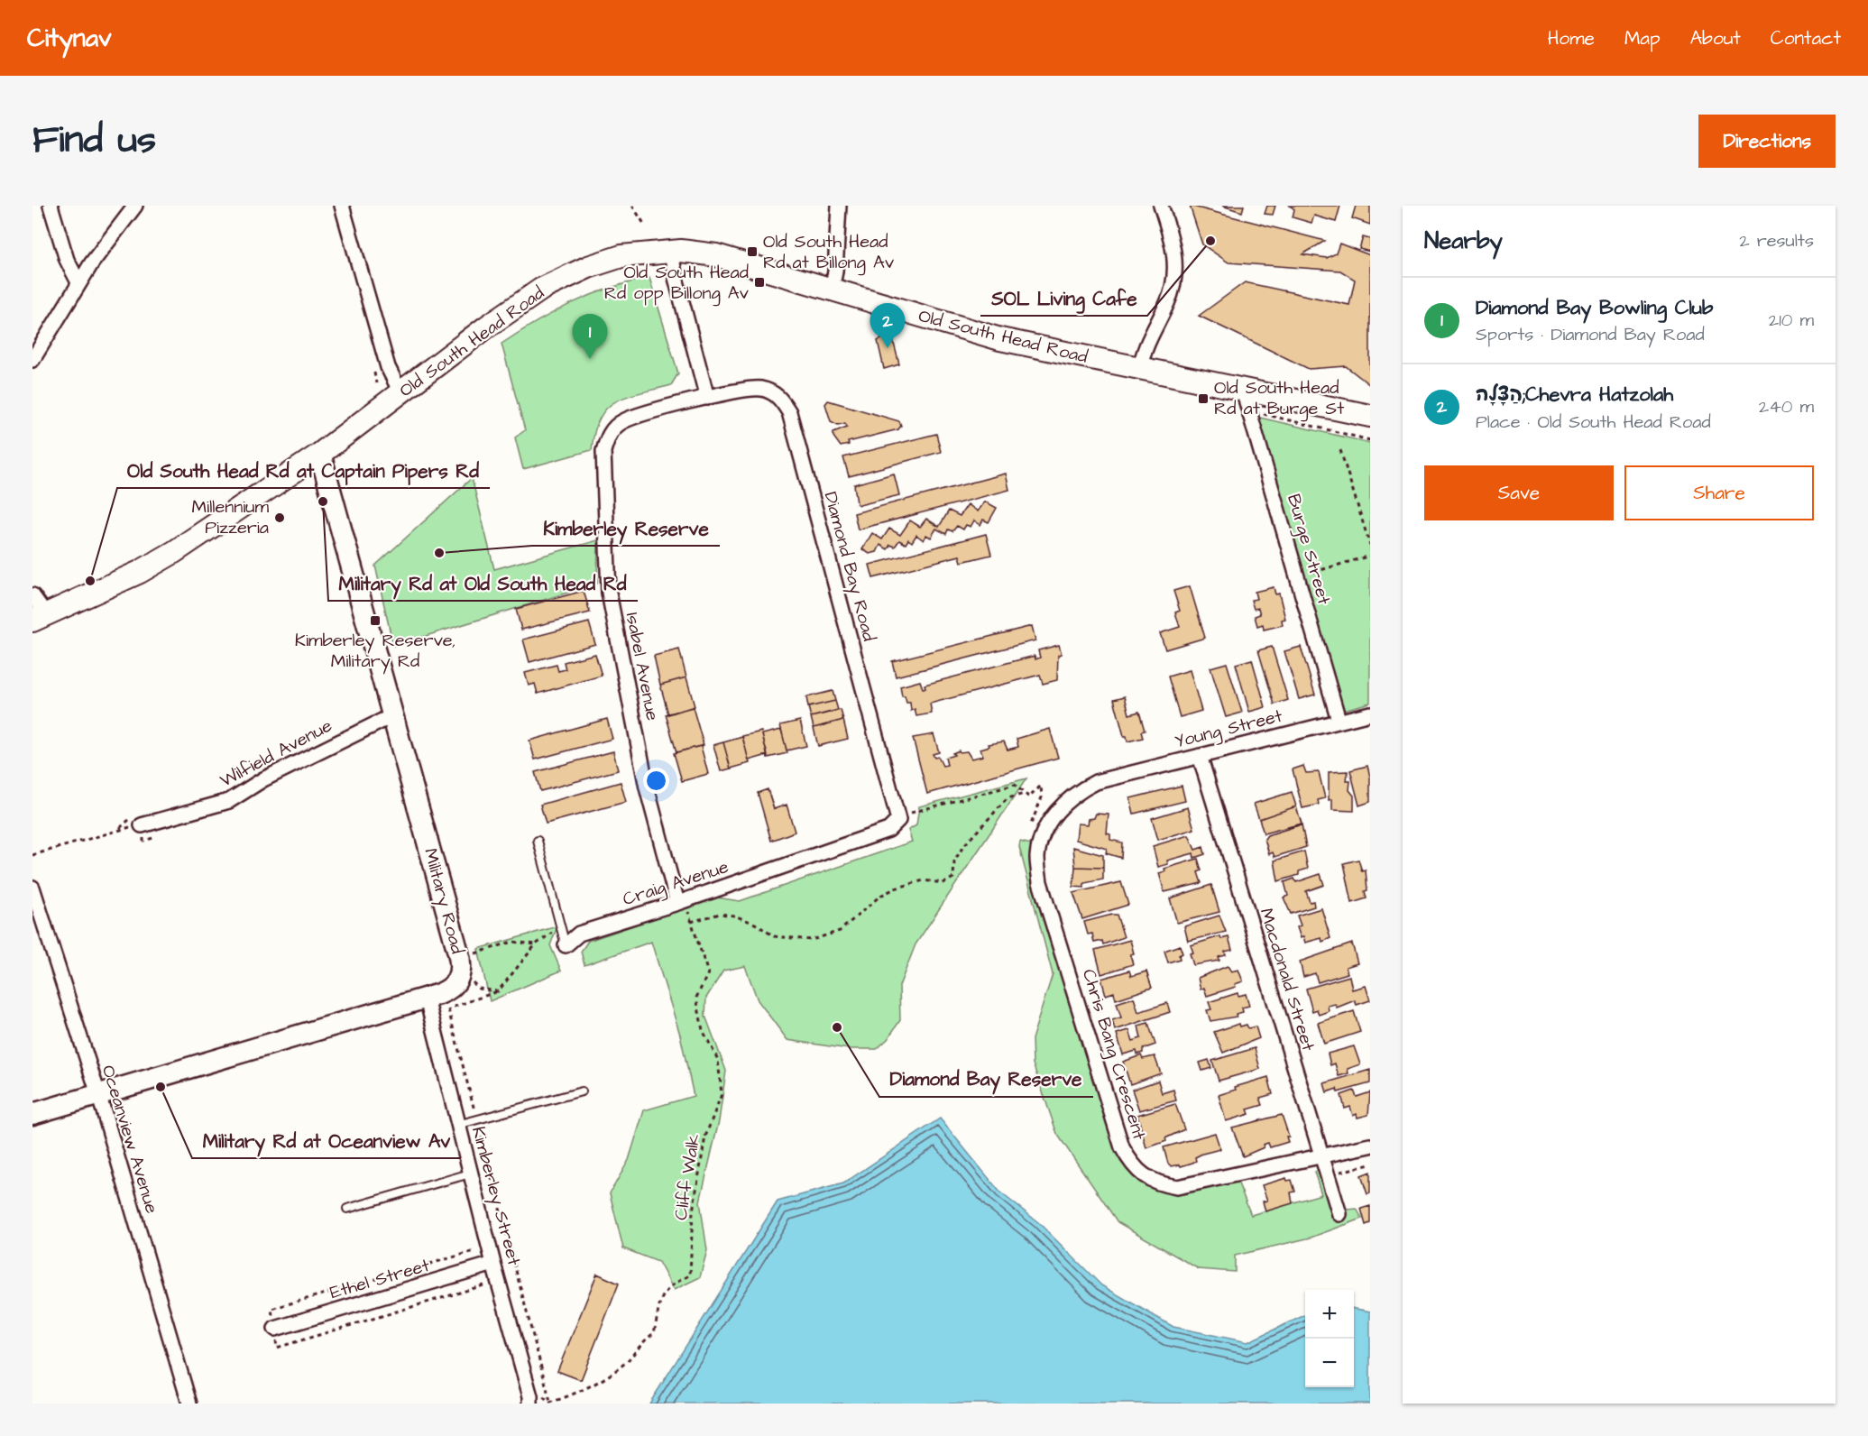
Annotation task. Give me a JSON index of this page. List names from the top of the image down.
{
  "streets": {
    "main road": ["Old South Head Road"],
    "street": [
      "Burge Street",
      "Diamond Bay Road",
      "Isabel Avenue",
      "Young Street",
      "Wilfield Avenue",
      "Craig Avenue",
      "Military Road",
      "Macdonald Street",
      "Chris Bang Crescent",
      "Oceanview Avenue",
      "Kimberley Street",
      "Ethel Street"
    ],
    "path": ["Cliff Walk"]
  },
  "crossings": [
    ["Old South Head Road", "Burge Street"],
    ["Old South Head Road", "Military Road"],
    ["Burge Street", "Young Street"],
    ["Diamond Bay Road", "Isabel Avenue"],
    ["Diamond Bay Road", "Craig Avenue"],
    ["Isabel Avenue", "Craig Avenue"],
    ["Isabel Avenue", "Cliff Walk"],
    ["Young Street", "Macdonald Street"],
    ["Young Street", "Chris Bang Crescent"],
    ["Wilfield Avenue", "Military Road"],
    ["Craig Avenue", "Cliff Walk"],
    ["Military Road", "Oceanview Avenue"],
    ["Military Road", "Kimberley Street"],
    ["Macdonald Street", "Chris Bang Crescent"],
    ["Kimberley Street", "Ethel Street"]
  ],
  "places": {
    "other": [
      "SOL Living Cafe",
      "Military Rd at Old South Head Rd",
      "Millennium Pizzeria",
      "Kimberley Reserve",
      "Old South Head Rd at Captain Pipers Rd",
      "Diamond Bay Reserve",
      "Military Rd at Oceanview Av"
    ],
    "transit": [
      "Old South Head Rd at Billong Av",
      "Old South Head Rd opp Billong Av",
      "Old South Head Rd at Burge St",
      "Kimberley Reserve, Military Rd"
    ]
  },
  "page": {
    "header": "Citynav",
    "nav": [
      "Home",
      "Map",
      "About",
      "Contact"
    ],
    "title": "Find us",
    "buttons": [
      "Directions",
      ["Save", "Share"]
    ],
    "heading": ["Nearby", "2 results"],
    "list": [
      {
        "mark": "1",
        "name": "Diamond Bay Bowling Club",
        "note": "Sports · Diamond Bay Road",
        "value": "210 m"
      },
      {
        "mark": "2",
        "name": "הַצָּלָה;Chevra Hatzolah",
        "note": "Place · Old South Head Road",
        "value": "240 m"
      }
    ],
    "pins": ["2", "1"],
    "map_buttons": ["+", "−"]
  }
}
